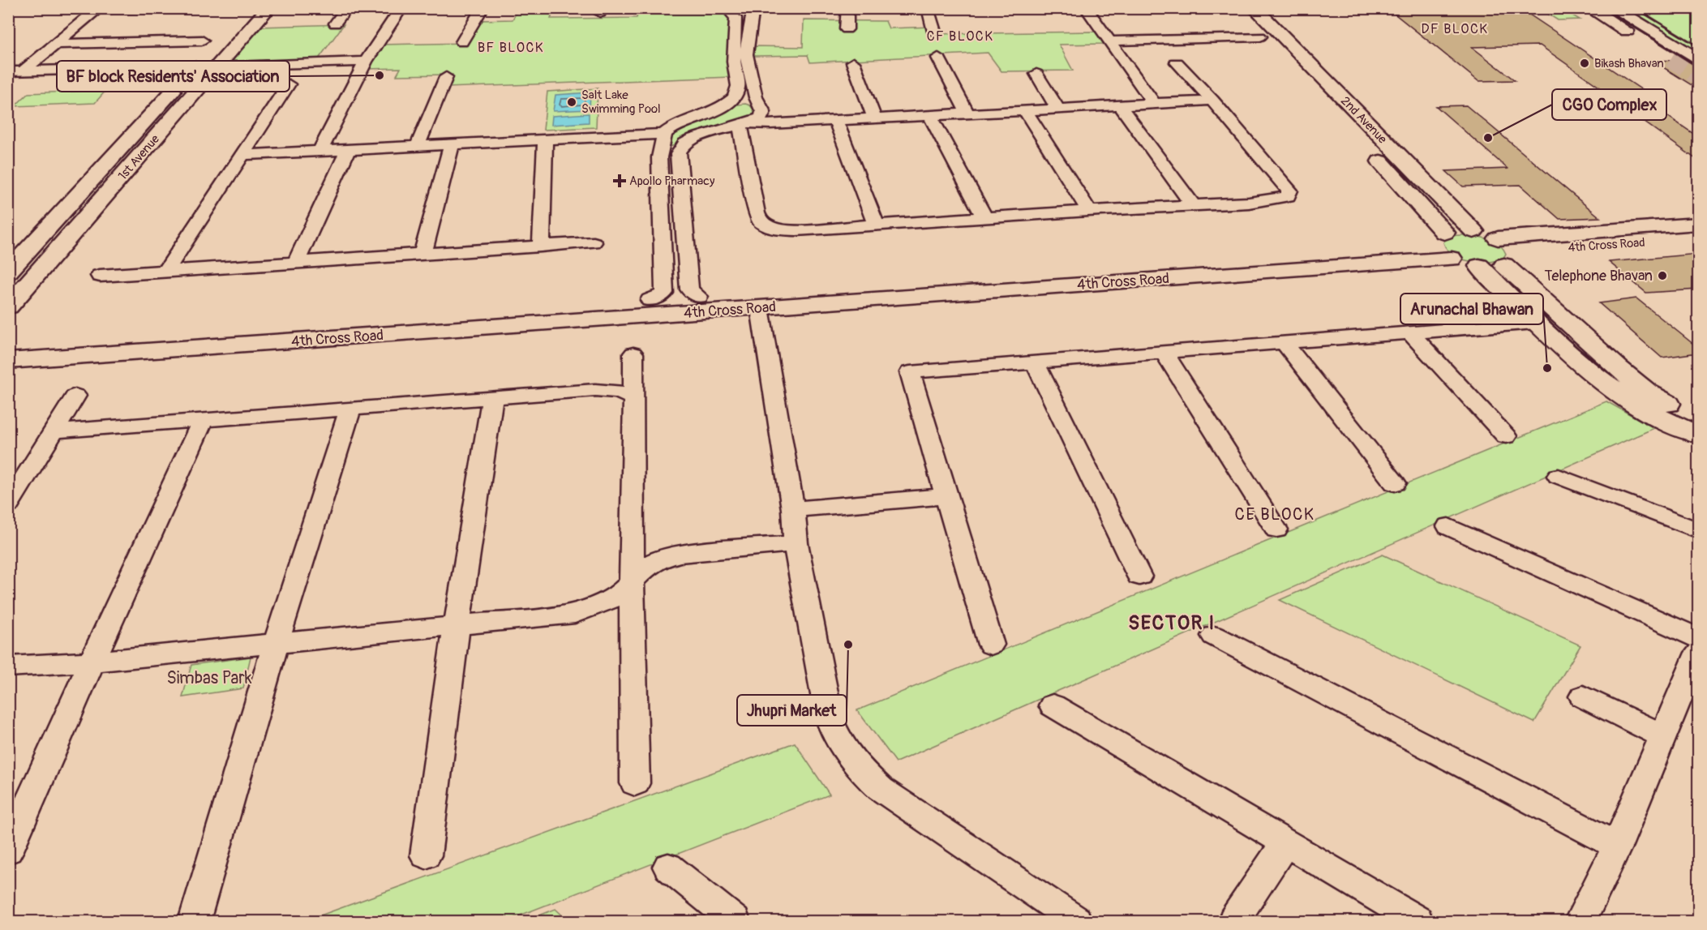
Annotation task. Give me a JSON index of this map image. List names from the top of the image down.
{
  "streets": {
    "street": ["2nd Avenue", "1st Avenue", "4th Cross Road"]
  },
  "crossings": [
    ["2nd Avenue", "4th Cross Road"]
  ],
  "districts": [
    "DF BLOCK",
    "CF BLOCK",
    "BF BLOCK",
    "CE BLOCK",
    "SECTOR I"
  ],
  "parks": ["Simbas Park"],
  "places": {
    "other": [
      "Bikash Bhavan",
      "BF block Residents' Association",
      "Salt Lake Swimming Pool",
      "CGO Complex",
      "Telephone Bhavan",
      "Arunachal Bhawan",
      "Jhupri Market"
    ],
    "health": ["Apollo Pharmacy"]
  }
}
